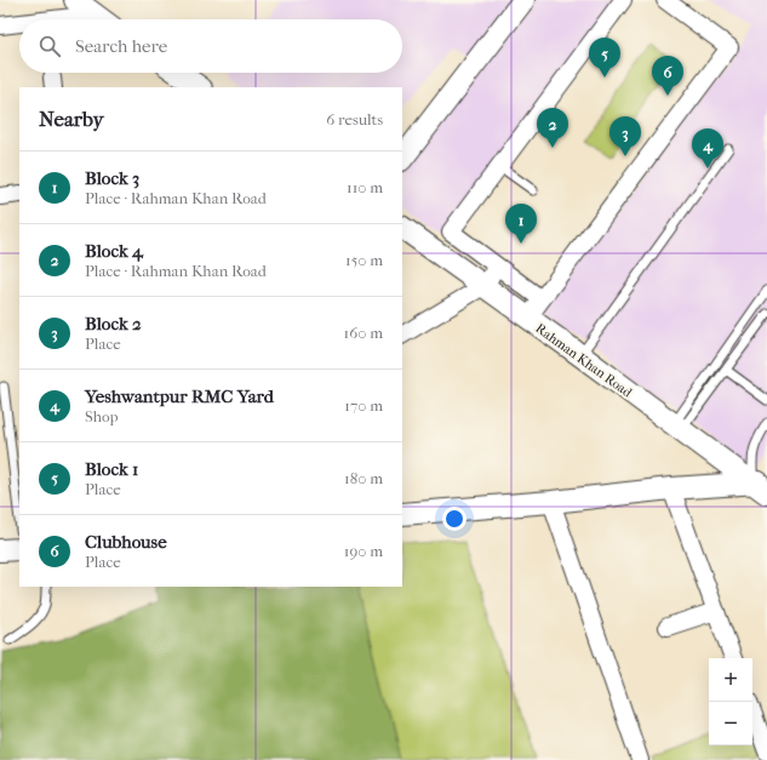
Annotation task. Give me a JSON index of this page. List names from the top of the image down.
{
  "streets": {
    "street": ["Rahman Khan Road"]
  },
  "page": {
    "search": "Search here",
    "pins": [
      "5",
      "6",
      "2",
      "3",
      "4",
      "1"
    ],
    "heading": ["Nearby", "6 results"],
    "list": [
      {
        "mark": "1",
        "name": "Block 3",
        "note": "Place · Rahman Khan Road",
        "value": "110 m"
      },
      {
        "mark": "2",
        "name": "Block 4",
        "note": "Place · Rahman Khan Road",
        "value": "150 m"
      },
      {
        "mark": "3",
        "name": "Block 2",
        "note": "Place",
        "value": "160 m"
      },
      {
        "mark": "4",
        "name": "Yeshwantpur RMC Yard",
        "note": "Shop",
        "value": "170 m"
      },
      {
        "mark": "5",
        "name": "Block 1",
        "note": "Place",
        "value": "180 m"
      },
      {
        "mark": "6",
        "name": "Clubhouse",
        "note": "Place",
        "value": "190 m"
      }
    ],
    "map_buttons": ["+", "−"]
  }
}
